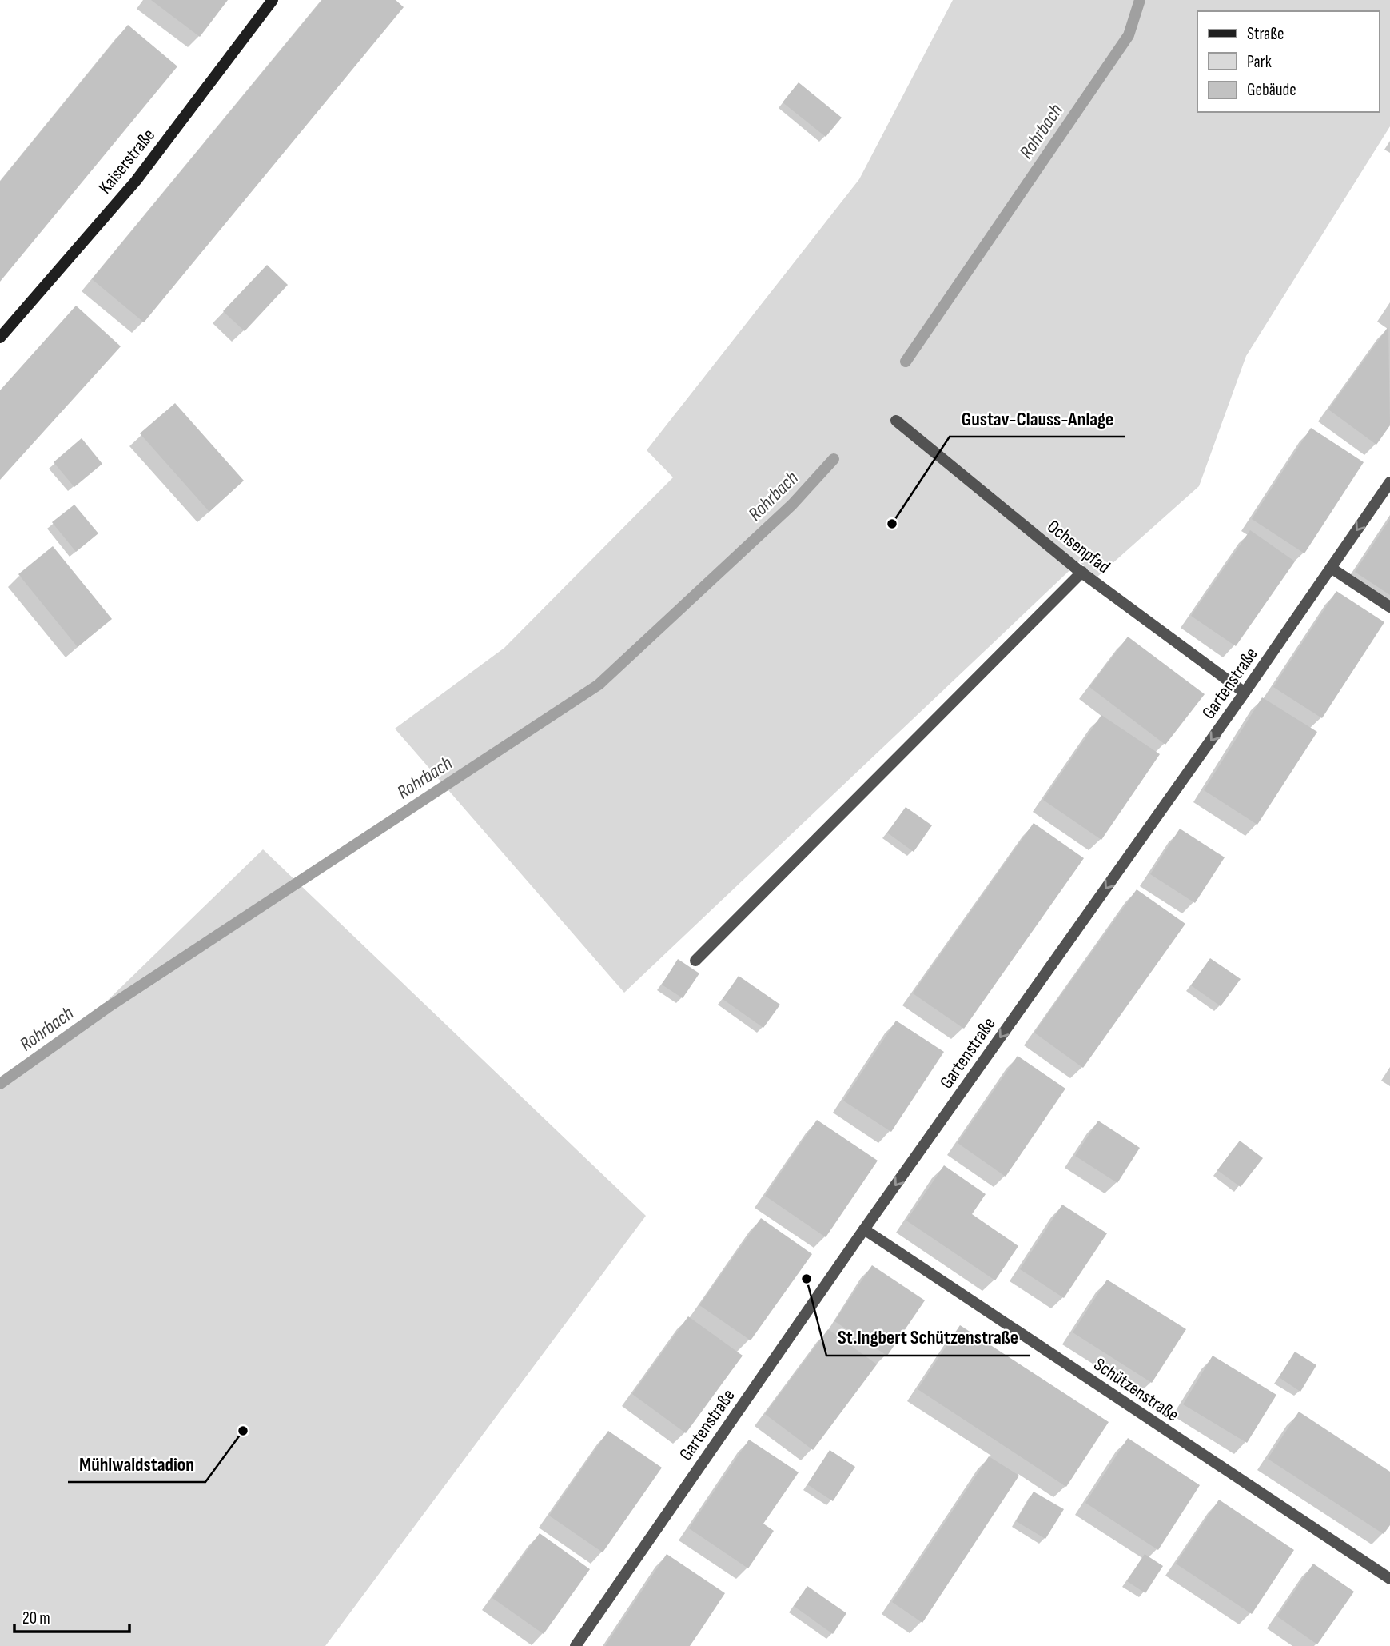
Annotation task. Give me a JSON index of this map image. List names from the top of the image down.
{
  "streets": {
    "main road": ["Kaiserstraße"],
    "street": ["Ochsenpfad", "Gartenstraße", "Schützenstraße"]
  },
  "crossings": [
    ["Ochsenpfad", "Gartenstraße"],
    ["Gartenstraße", "Schützenstraße"]
  ],
  "one_way": ["Gartenstraße"],
  "water": ["Rohrbach"],
  "places": ["Gustav-Clauss-Anlage", "St.Ingbert Schützenstraße", "Mühlwaldstadion"],
  "legend": ["Straße", "Park", "Gebäude"],
  "scale_bar": "20 m"
}
